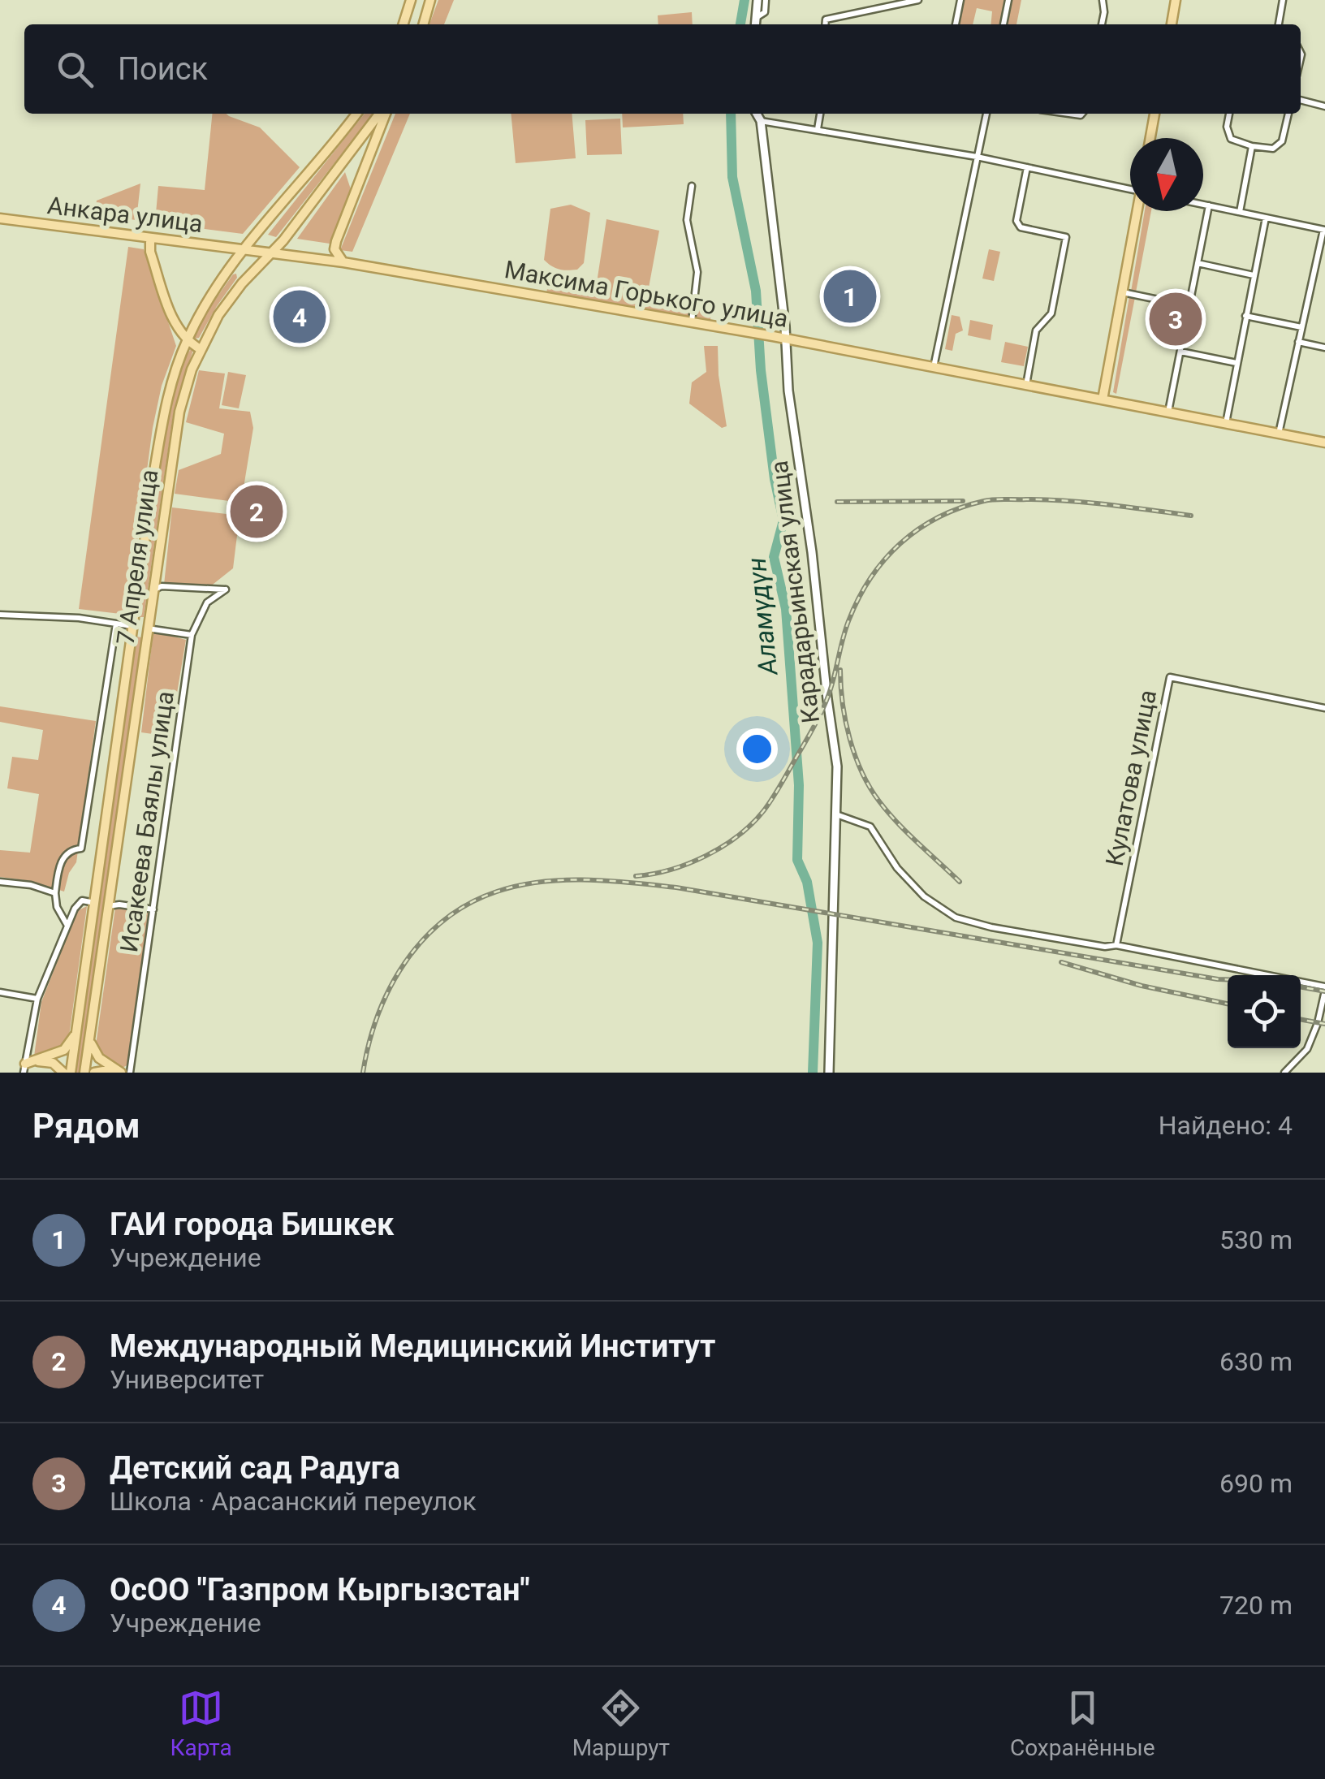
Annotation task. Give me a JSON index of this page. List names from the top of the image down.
{
  "streets": {
    "main road": ["Анкара улица", "Максима Горького улица", "7 Апреля улица"],
    "street": ["Карадарьинская улица", "Кулатова улица", "Исакеева Баялы улица"]
  },
  "crossings": [
    ["Анкара улица", "Максима Горького улица"],
    ["Анкара улица", "7 Апреля улица"],
    ["Максима Горького улица", "7 Апреля улица"],
    ["Максима Горького улица", "Карадарьинская улица"],
    ["7 Апреля улица", "Исакеева Баялы улица"]
  ],
  "water": ["Аламүдүн"],
  "north": "bottom",
  "page": {
    "search": "Поиск",
    "pins": [
      "1",
      "4",
      "3",
      "2"
    ],
    "heading": ["Рядом", "Найдено: 4"],
    "list": [
      {
        "mark": "1",
        "name": "ГАИ города Бишкек",
        "note": "Учреждение",
        "value": "530 m"
      },
      {
        "mark": "2",
        "name": "Международный Медицинский Институт",
        "note": "Университет",
        "value": "630 m"
      },
      {
        "mark": "3",
        "name": "Детский сад Радуга",
        "note": "Школа · Арасанский переулок",
        "value": "690 m"
      },
      {
        "mark": "4",
        "name": "ОсОО \"Газпром Кыргызстан\"",
        "note": "Учреждение",
        "value": "720 m"
      }
    ],
    "nav": ["Карта", "Маршрут", "Сохранённые"]
  }
}
